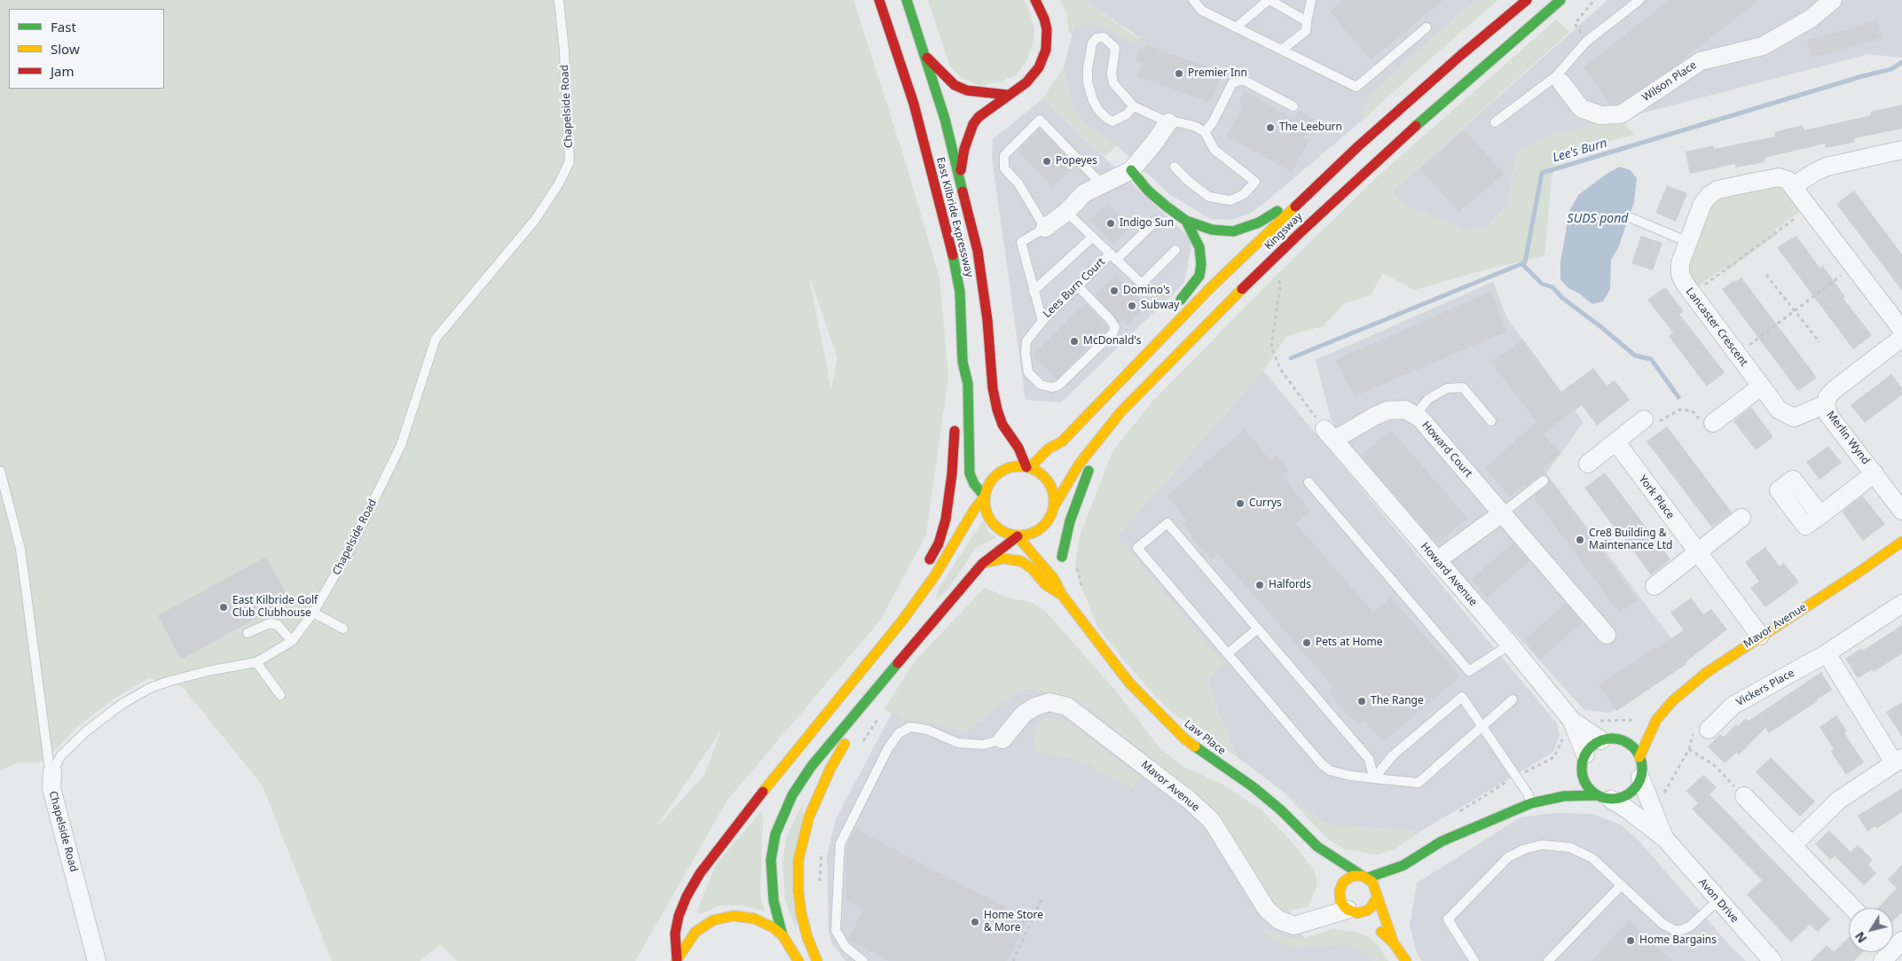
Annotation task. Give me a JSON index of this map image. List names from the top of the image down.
{
  "streets": {
    "main road": [
      "East Kilbride Expressway",
      "Kingsway",
      "Mavor Avenue",
      "Law Place"
    ],
    "street": [
      "Wilson Place",
      "Chapelside Road",
      "Lancaster Crescent",
      "Merlin Wynd",
      "Howard Court",
      "York Place",
      "Howard Avenue",
      "Vickers Place",
      "Avon Drive"
    ],
    "lane": ["Lees Burn Court"]
  },
  "crossings": [
    ["East Kilbride Expressway", "Kingsway"],
    ["East Kilbride Expressway", "Law Place"],
    ["Kingsway", "Law Place"],
    ["Lancaster Crescent", "Merlin Wynd"],
    ["Howard Court", "Howard Avenue"],
    ["York Place", "Mavor Avenue"],
    ["Howard Avenue", "Mavor Avenue"],
    ["Howard Avenue", "Avon Drive"],
    ["Mavor Avenue", "Law Place"],
    ["Mavor Avenue", "Avon Drive"]
  ],
  "water": ["Lee's Burn", "SUDS pond"],
  "places": [
    "Premier Inn",
    "The Leeburn",
    "Popeyes",
    "Indigo Sun",
    "Domino's",
    "Subway",
    "McDonald's",
    "Currys",
    "Cre8 Building & Maintenance Ltd",
    "Halfords",
    "East Kilbride Golf Club Clubhouse",
    "Pets at Home",
    "The Range",
    "Home Store & More",
    "Home Bargains"
  ],
  "legend": ["Fast", "Slow", "Jam"],
  "north": "bottom left"
}
